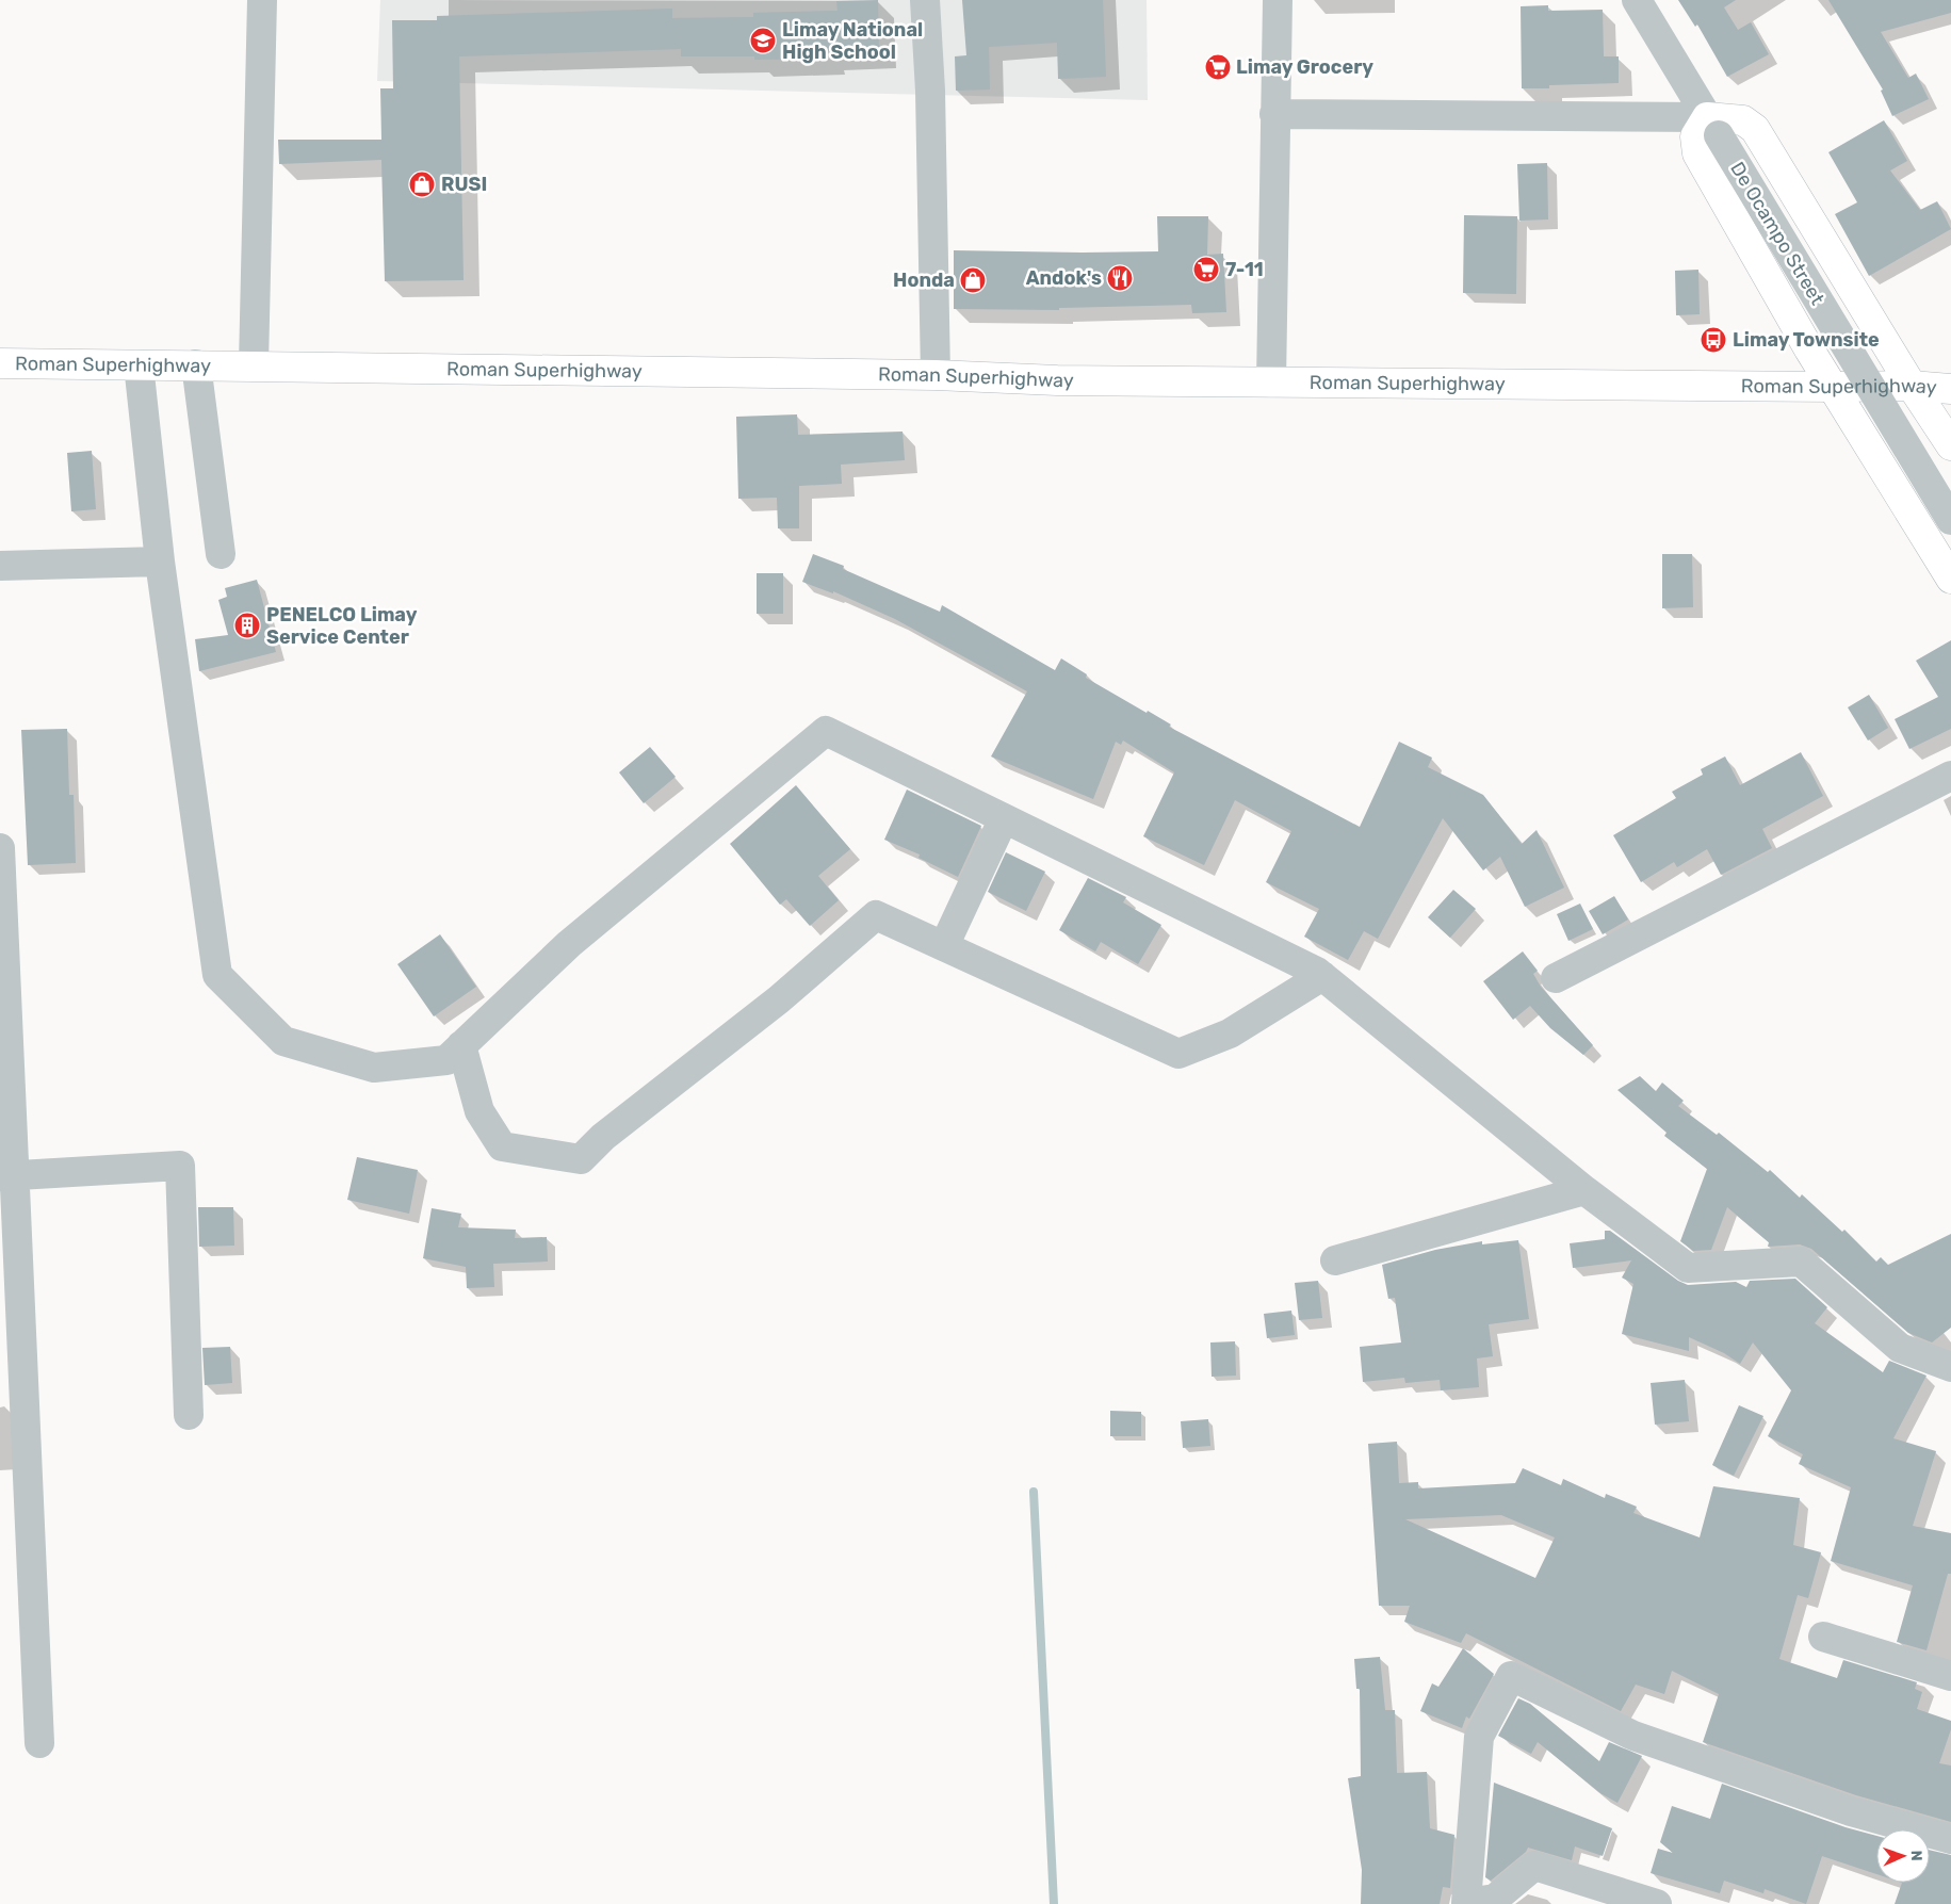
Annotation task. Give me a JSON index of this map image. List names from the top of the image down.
{
  "streets": {
    "main road": ["Roman Superhighway"],
    "street": ["De Ocampo Street"]
  },
  "places": {
    "school or university": ["Limay National High School"],
    "supermarket": ["Limay Grocery", "7-11"],
    "shop": ["RUSI", "Honda"],
    "restaurant": ["Andok's"],
    "bus stop": ["Limay Townsite"],
    "building": ["PENELCO Limay Service Center"]
  },
  "north": "right"
}
